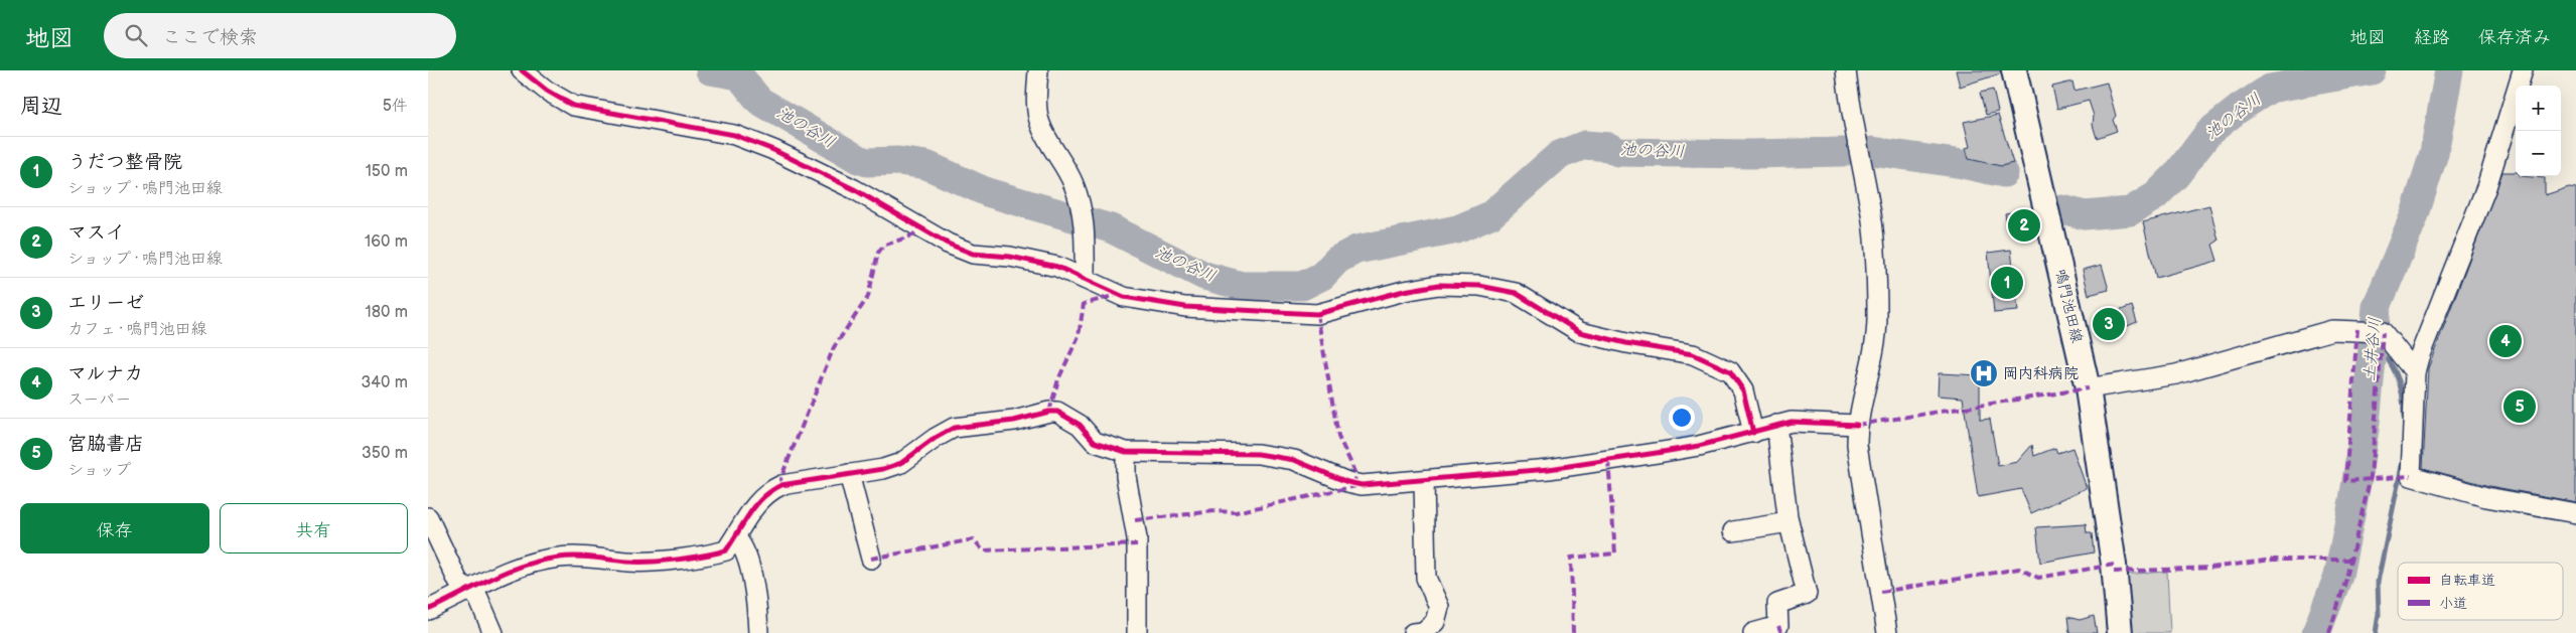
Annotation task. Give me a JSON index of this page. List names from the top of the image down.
{
  "streets": {
    "main road": ["鳴門池田線"]
  },
  "water": ["池の谷川", "土井谷川"],
  "places": {
    "hospital": ["岡内科病院"]
  },
  "legend": ["自転車道", "小道"],
  "page": {
    "header": "地図",
    "search": "ここで検索",
    "nav": ["地図", "経路", "保存済み"],
    "heading": ["周辺", "5件"],
    "map_buttons": ["+", "−"],
    "list": [
      {
        "mark": "1",
        "name": "うだつ整骨院",
        "note": "ショップ · 鳴門池田線",
        "value": "150 m"
      },
      {
        "mark": "2",
        "name": "マスイ",
        "note": "ショップ · 鳴門池田線",
        "value": "160 m"
      },
      {
        "mark": "3",
        "name": "エリーゼ",
        "note": "カフェ · 鳴門池田線",
        "value": "180 m"
      },
      {
        "mark": "4",
        "name": "マルナカ",
        "note": "スーパー",
        "value": "340 m"
      },
      {
        "mark": "5",
        "name": "宮脇書店",
        "note": "ショップ",
        "value": "350 m"
      }
    ],
    "pins": [
      "2",
      "1",
      "3",
      "4",
      "5"
    ],
    "buttons": ["保存", "共有"]
  }
}
